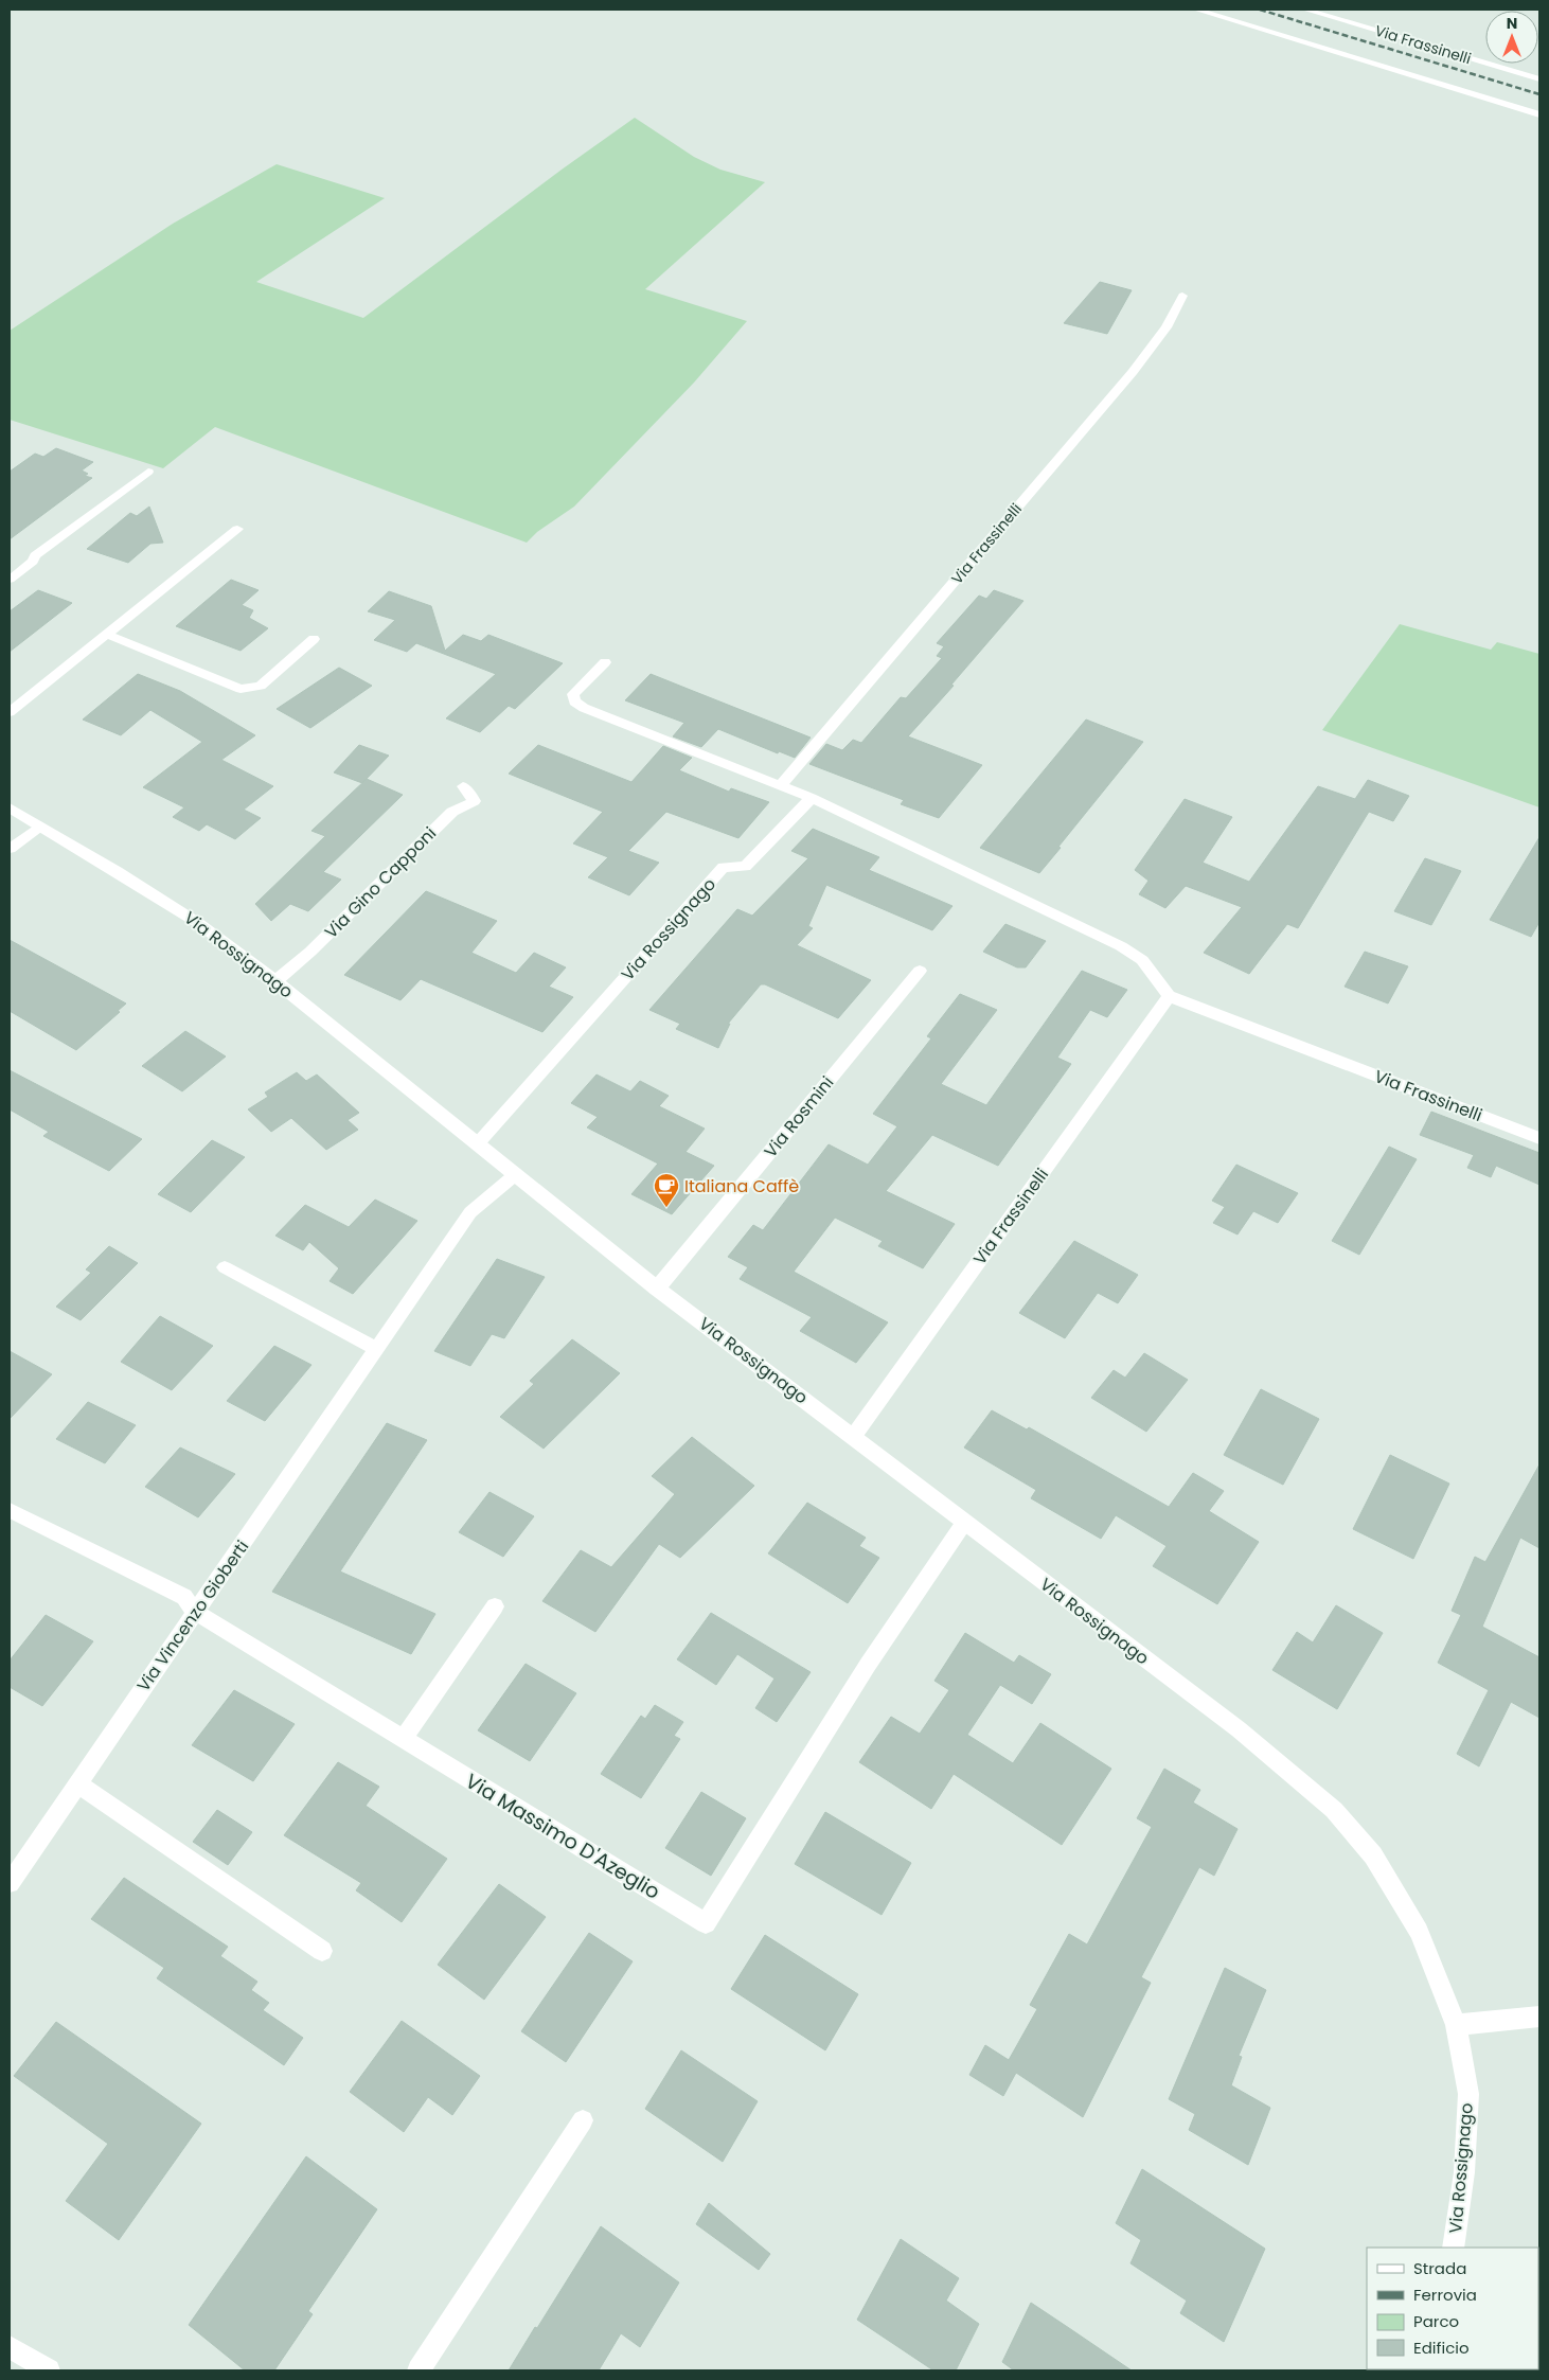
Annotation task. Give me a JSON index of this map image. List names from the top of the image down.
{
  "streets": {
    "street": [
      "Via Frassinelli",
      "Via Gino Capponi",
      "Via Rossignago",
      "Via Rosmini",
      "Via Vincenzo Gioberti",
      "Via Massimo D'Azeglio"
    ]
  },
  "crossings": [
    ["Via Frassinelli", "Via Rossignago"],
    ["Via Gino Capponi", "Via Rossignago"],
    ["Via Rossignago", "Via Rosmini"],
    ["Via Rossignago", "Via Vincenzo Gioberti"],
    ["Via Rossignago", "Via Massimo D'Azeglio"],
    ["Via Vincenzo Gioberti", "Via Massimo D'Azeglio"]
  ],
  "places": {
    "cafe": ["Italiana Caffè"]
  },
  "legend": [
    "Strada",
    "Ferrovia",
    "Parco",
    "Edificio"
  ],
  "north": "top"
}
